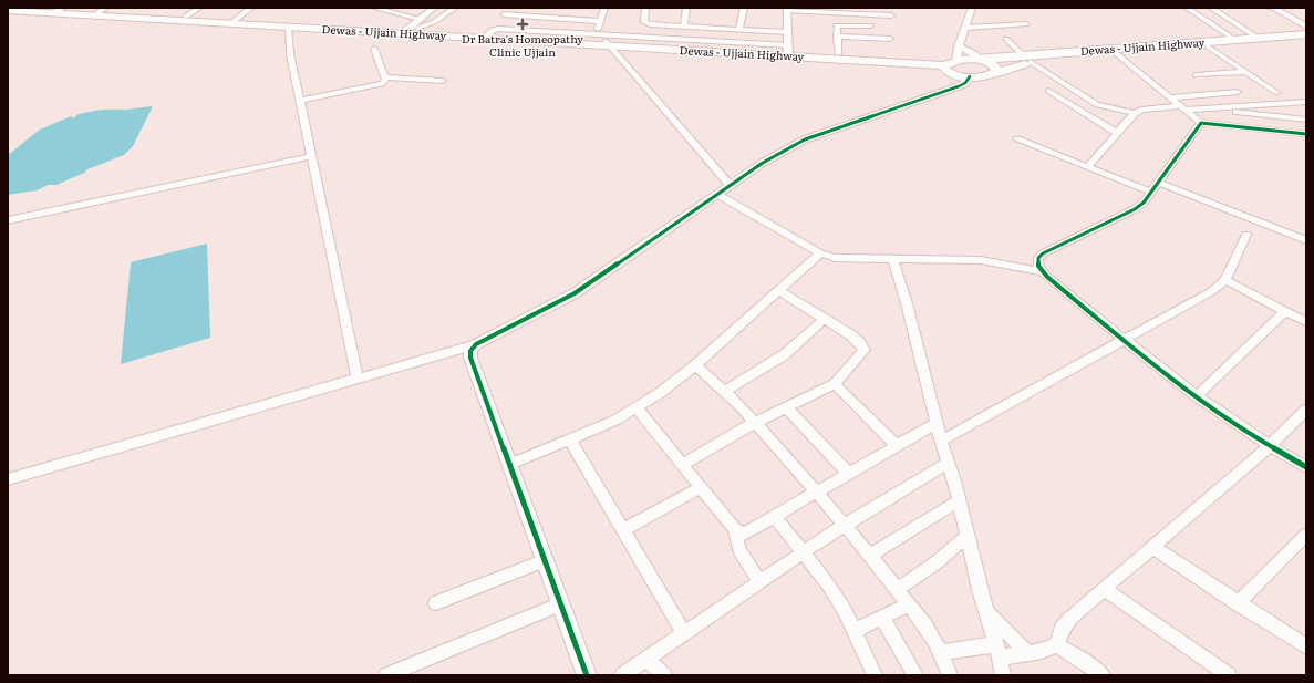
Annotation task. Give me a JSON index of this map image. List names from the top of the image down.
{
  "streets": {
    "main road": ["Dewas - Ujjain Highway"]
  },
  "places": {
    "health": ["Dr Batra's Homeopathy Clinic Ujjain"]
  }
}
